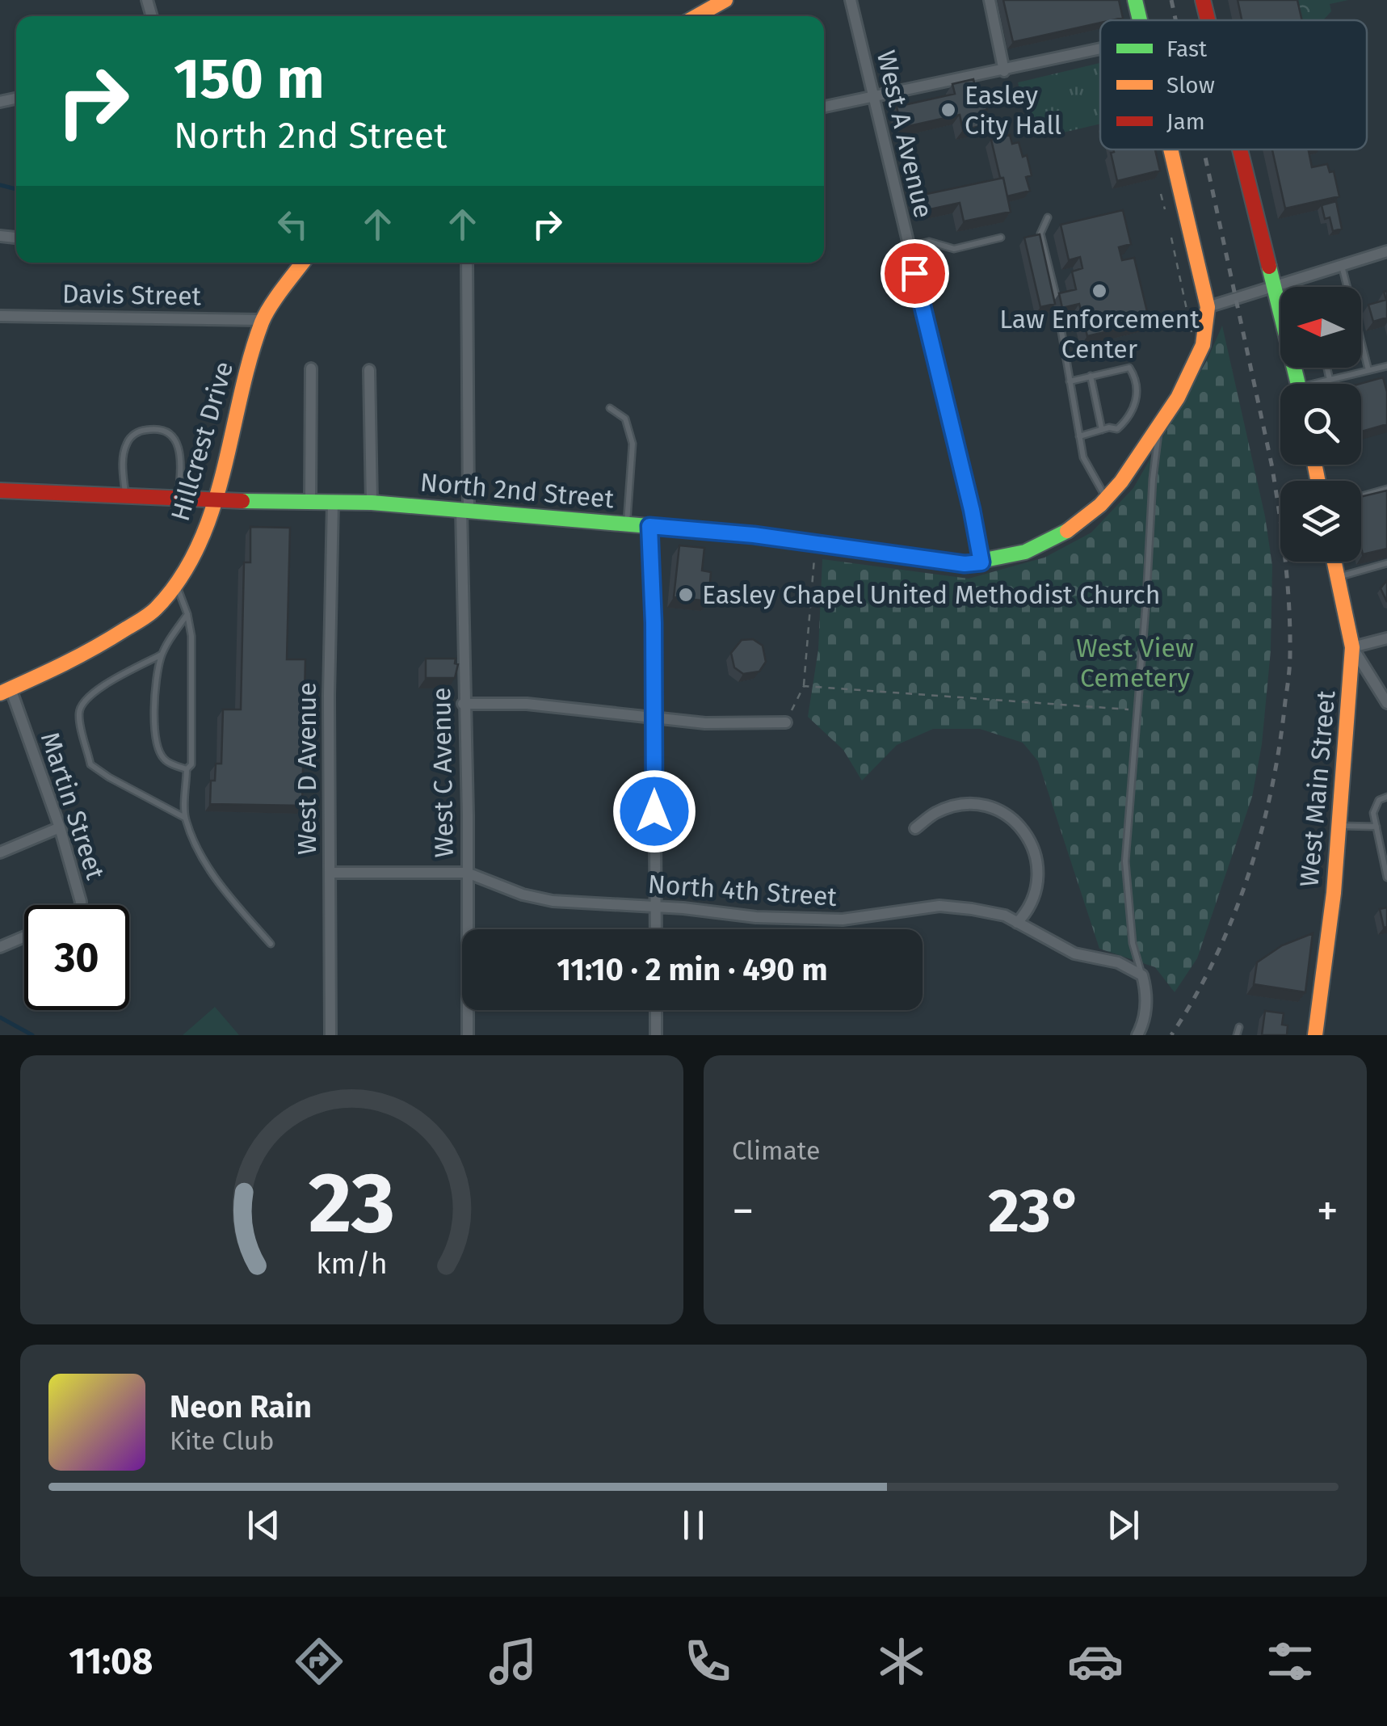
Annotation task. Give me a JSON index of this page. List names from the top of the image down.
{
  "streets": {
    "street": [
      "West A Avenue",
      "Davis Street",
      "Hillcrest Drive",
      "North 2nd Street",
      "West D Avenue",
      "West C Avenue",
      "West Main Street",
      "Martin Street",
      "North 4th Street"
    ]
  },
  "crossings": [
    ["West A Avenue", "North 2nd Street"],
    ["Davis Street", "Hillcrest Drive"],
    ["Hillcrest Drive", "North 2nd Street"],
    ["Hillcrest Drive", "Martin Street"],
    ["North 2nd Street", "West D Avenue"],
    ["North 2nd Street", "West C Avenue"],
    ["West D Avenue", "North 4th Street"],
    ["West C Avenue", "North 4th Street"]
  ],
  "parks": ["West View Cemetery"],
  "places": ["Easley City Hall", "Law Enforcement Center", "Easley Chapel United Methodist Church"],
  "legend": ["Fast", "Slow", "Jam"],
  "north": "left",
  "page": {
    "turn": ["150 m", "North 2nd Street"],
    "limit": "30",
    "trip": "11:10 · 2 min · 490 m",
    "tile": "Climate",
    "heat": ["−", "23°", "+"],
    "song": ["Neon Rain", "Kite Club"],
    "tabs": "11:08",
    "gauge": ["23", "km/h"]
  }
}
